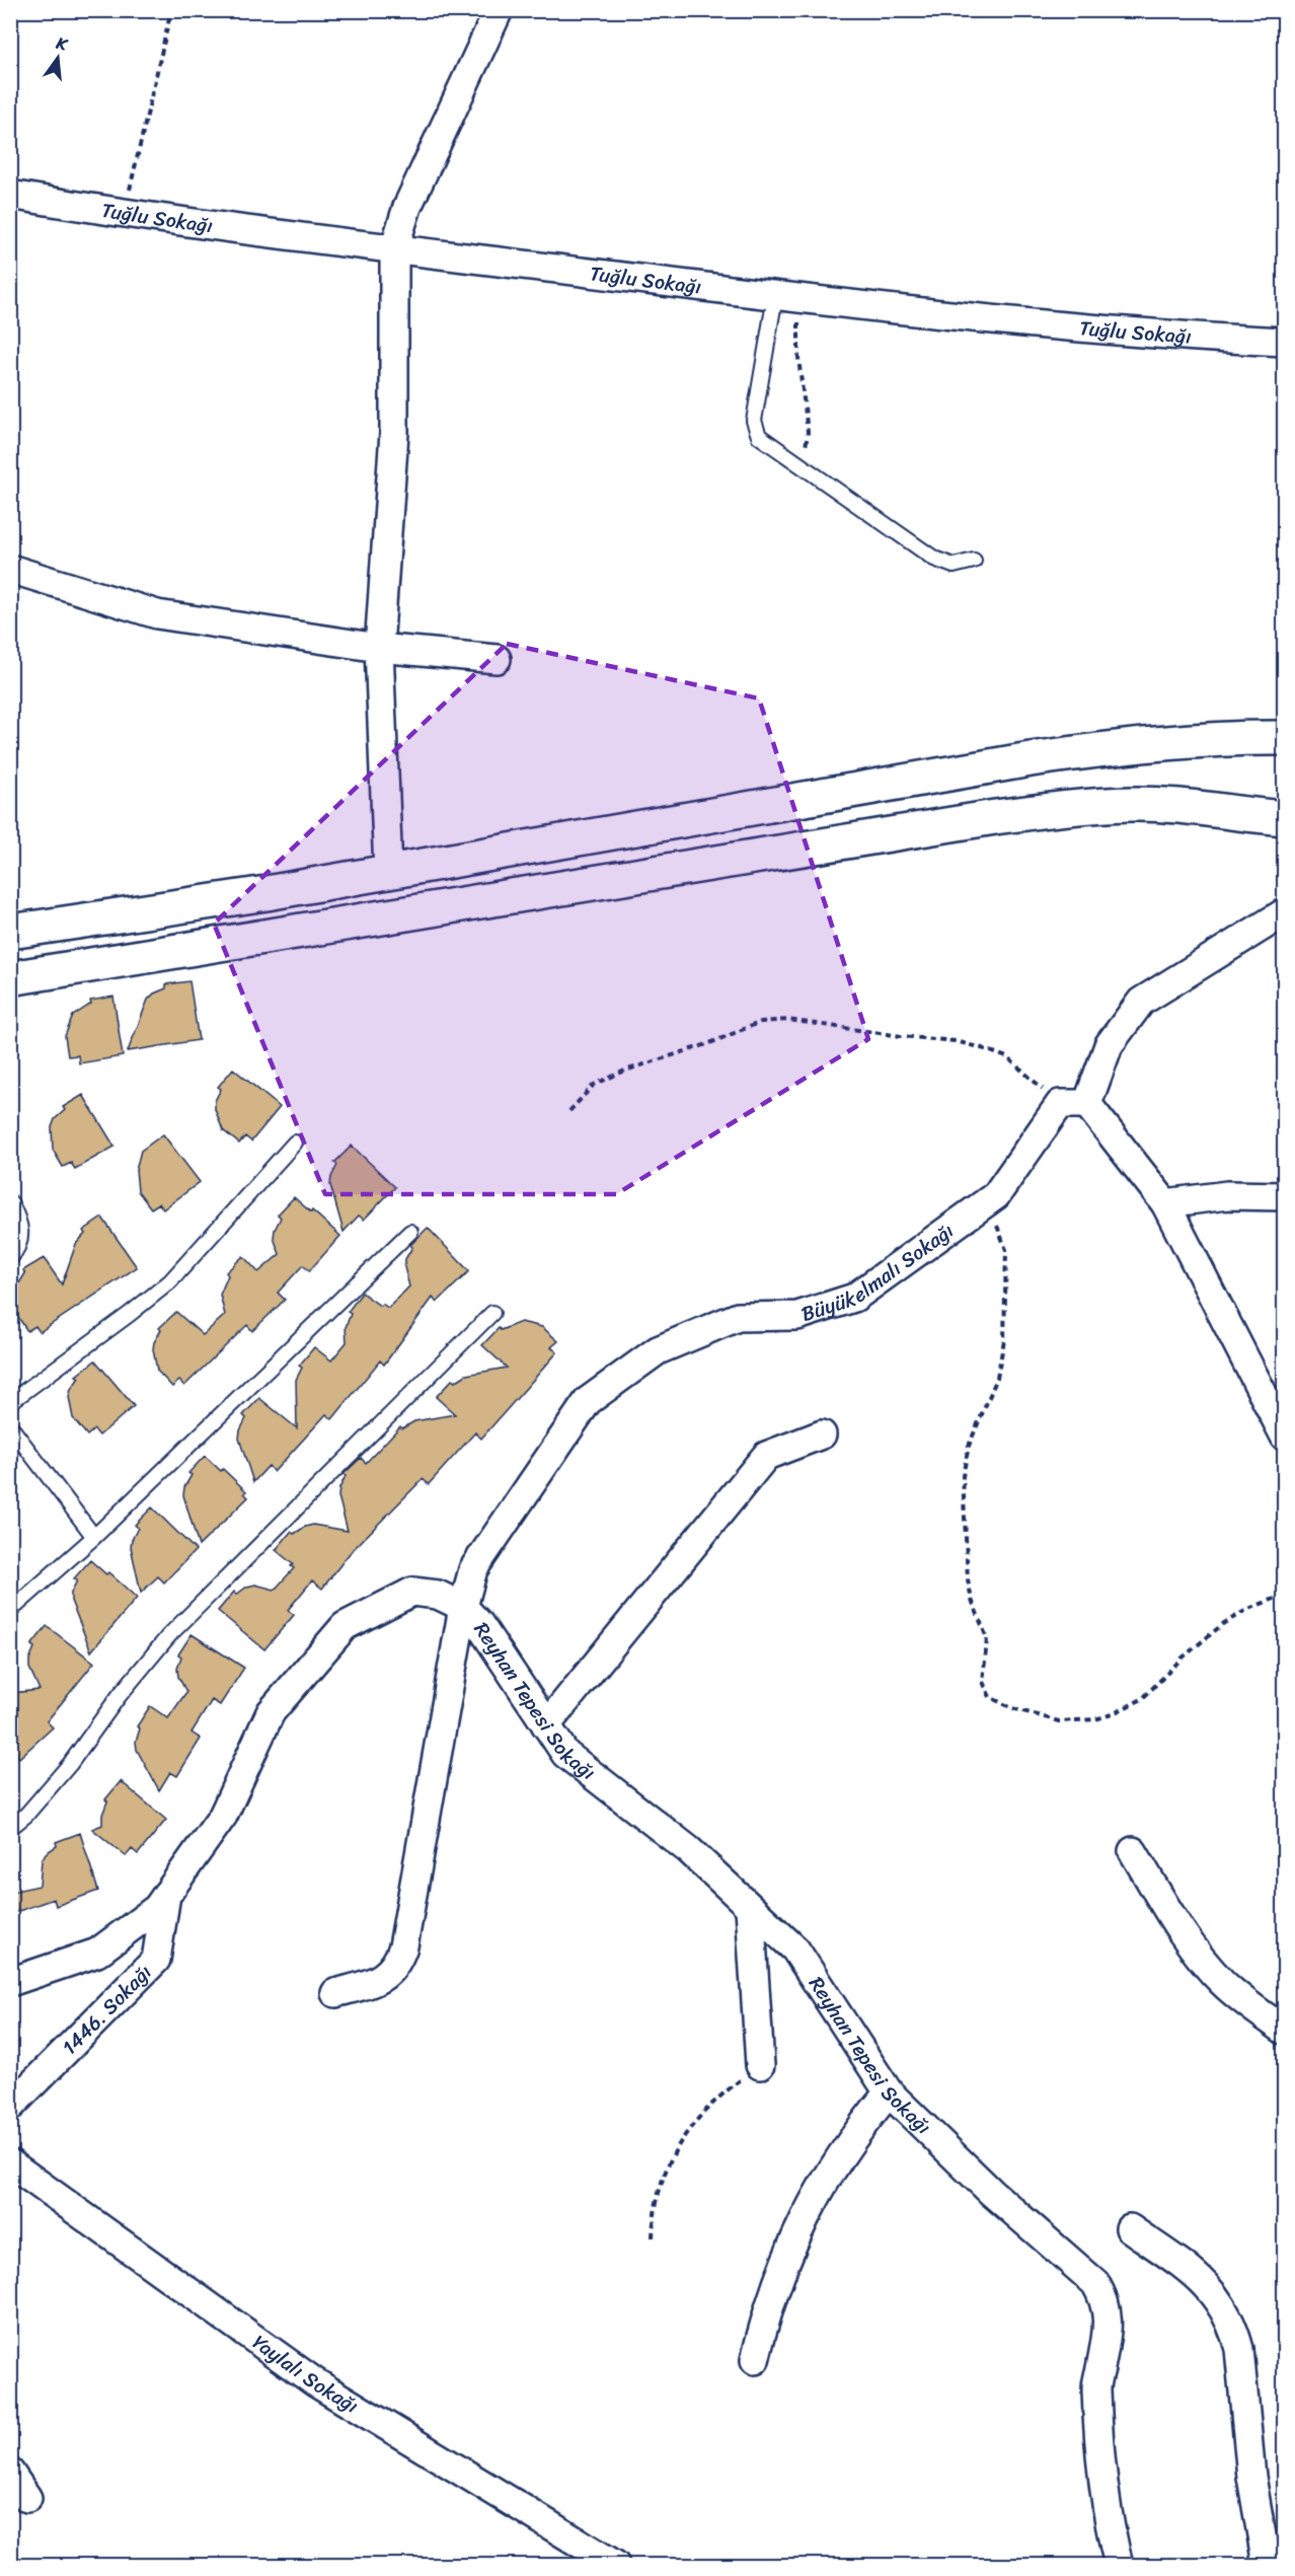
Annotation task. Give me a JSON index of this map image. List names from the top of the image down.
{
  "streets": {
    "street": [
      "Tuğlu Sokağı",
      "Büyükelmalı Sokağı",
      "Reyhan Tepesi Sokağı",
      "1446. Sokağı",
      "Yaylalı Sokağı"
    ]
  },
  "crossings": [
    ["Büyükelmalı Sokağı", "Reyhan Tepesi Sokağı"]
  ],
  "north": "top"
}
